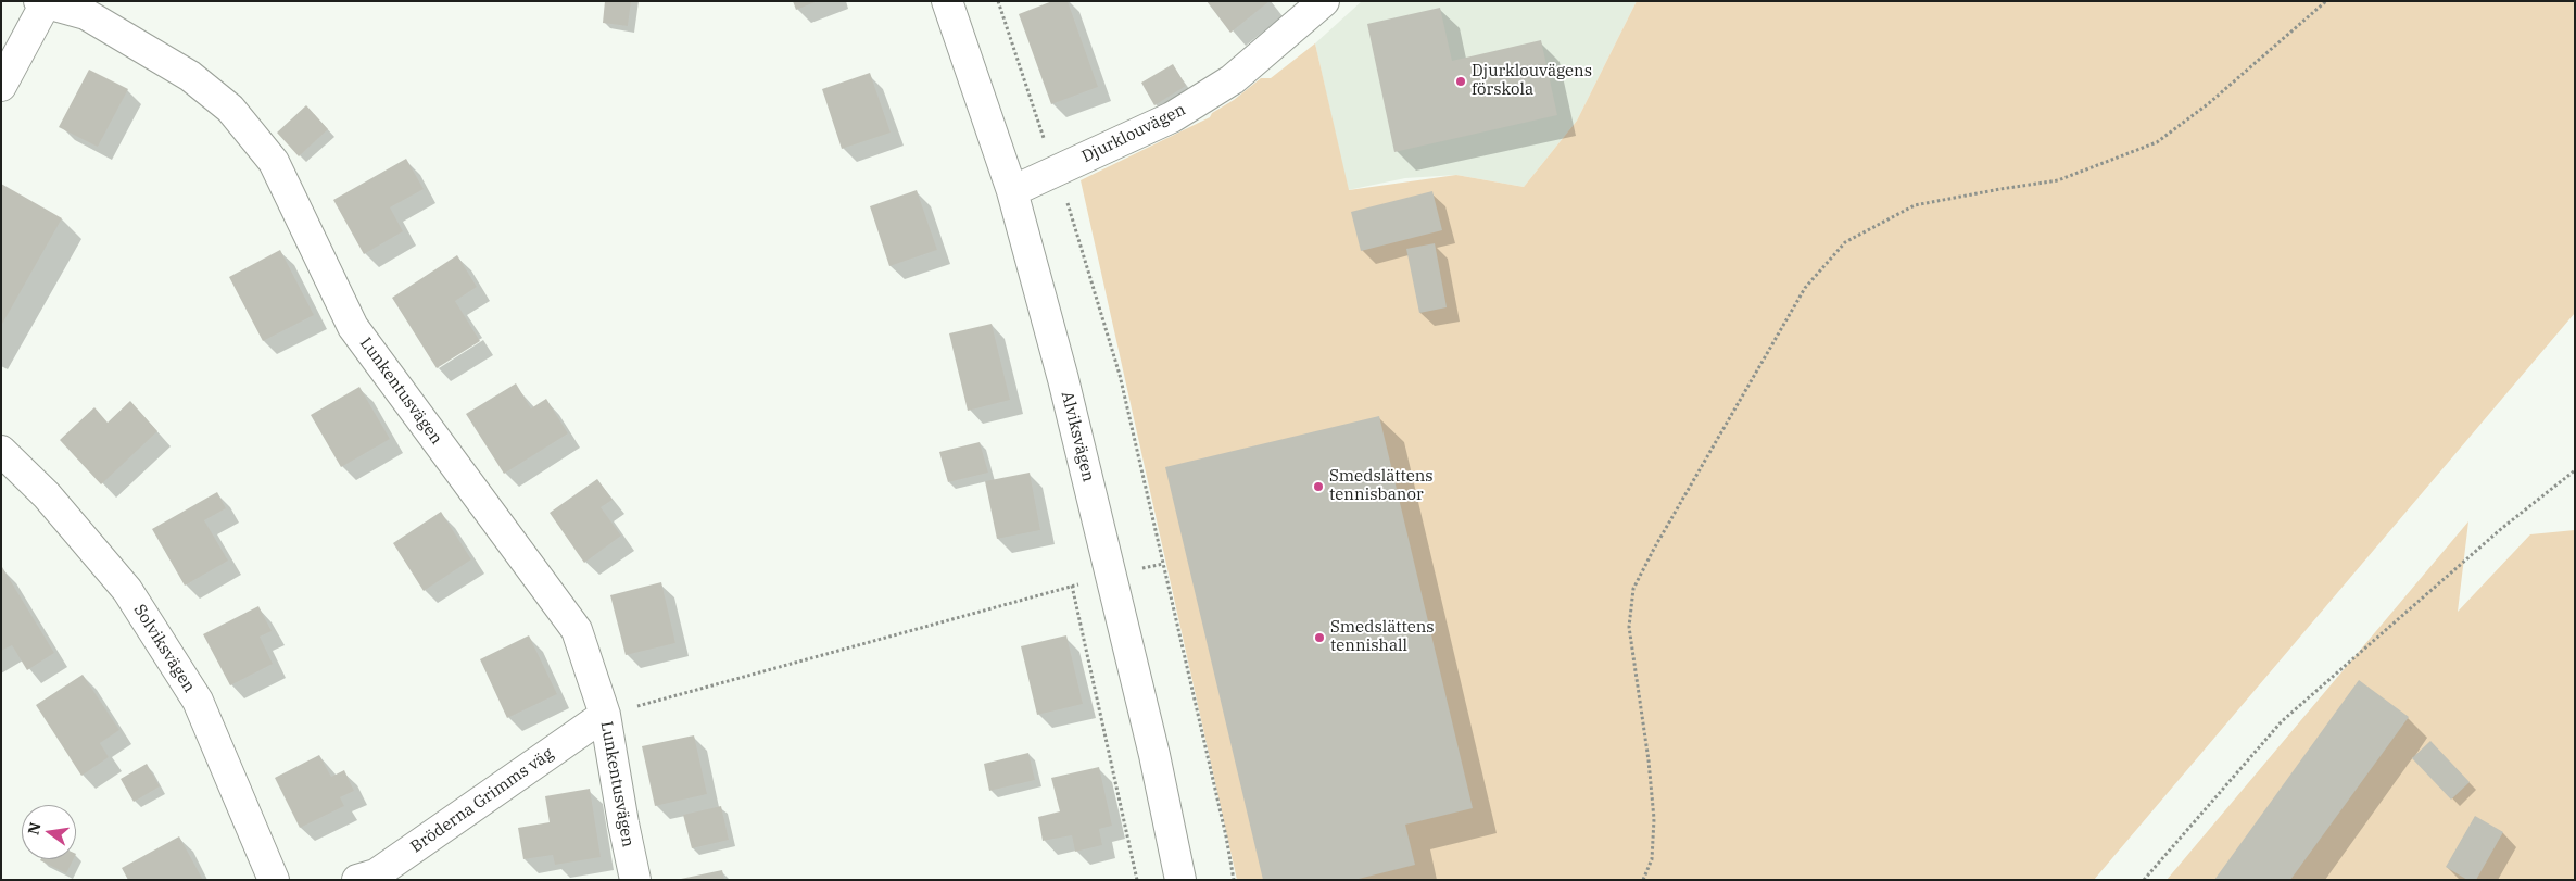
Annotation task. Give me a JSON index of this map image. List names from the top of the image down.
{
  "streets": {
    "street": [
      "Djurklouvägen",
      "Lunkentusvägen",
      "Alviksvägen",
      "Solviksvägen",
      "Bröderna Grimms väg"
    ]
  },
  "crossings": [
    ["Djurklouvägen", "Alviksvägen"],
    ["Lunkentusvägen", "Bröderna Grimms väg"]
  ],
  "places": ["Djurklouvägens förskola", "Smedslättens tennisbanor", "Smedslättens tennishall"],
  "north": "left"
}
